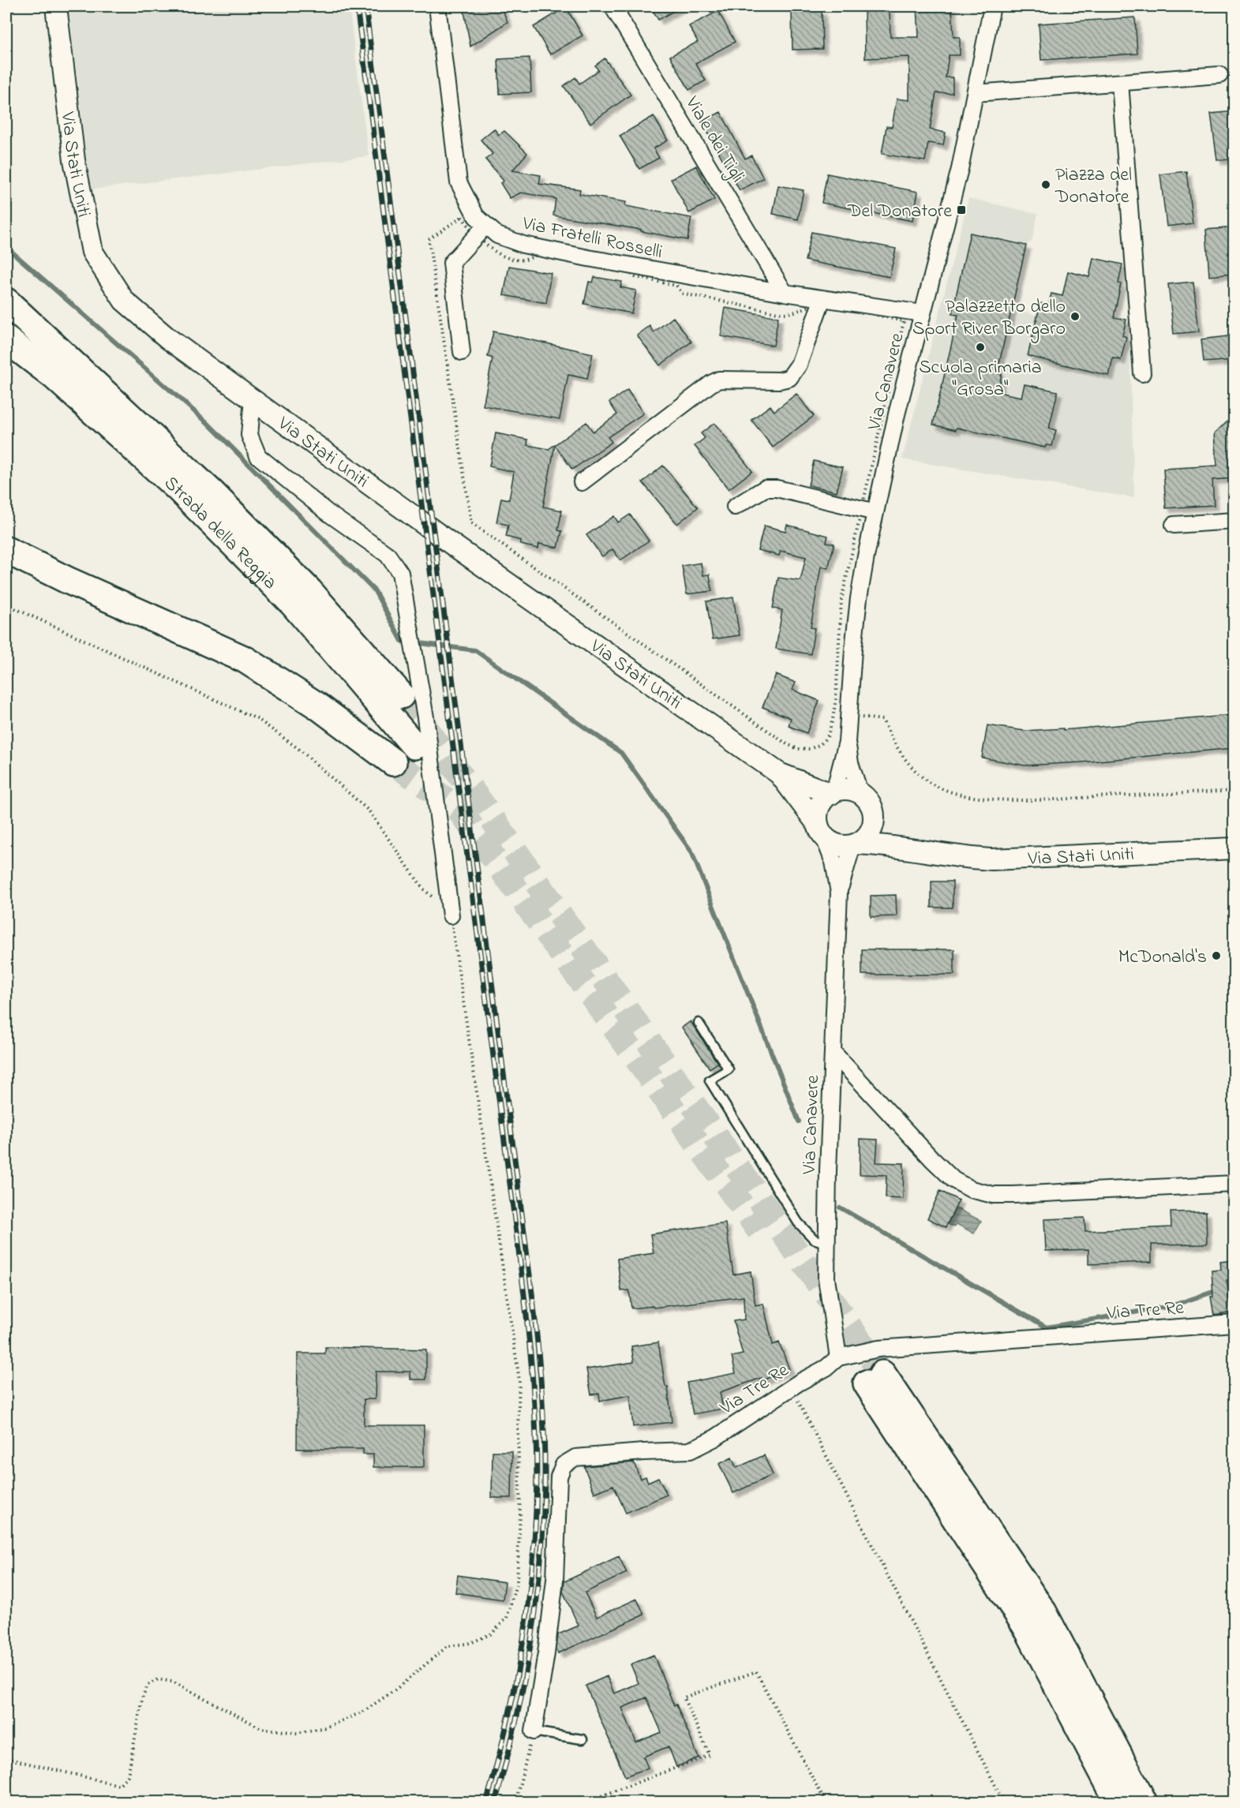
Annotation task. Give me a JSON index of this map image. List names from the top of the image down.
{
  "streets": {
    "highway": ["Strada della Reggia"],
    "street": [
      "Viale dei Tigli",
      "Via Stati Uniti",
      "Via Fratelli Rosselli",
      "Via Canavere",
      "Via Tre Re"
    ]
  },
  "crossings": [
    ["Viale dei Tigli", "Via Fratelli Rosselli"],
    ["Via Stati Uniti", "Via Canavere"],
    ["Via Fratelli Rosselli", "Via Canavere"],
    ["Via Canavere", "Via Tre Re"]
  ],
  "places": {
    "other": [
      "Piazza del Donatore",
      "Palazzetto dello Sport River Borgaro",
      "Scuola primaria \"Grosa\"",
      "McDonald's"
    ],
    "transit": ["Del Donatore"]
  }
}
